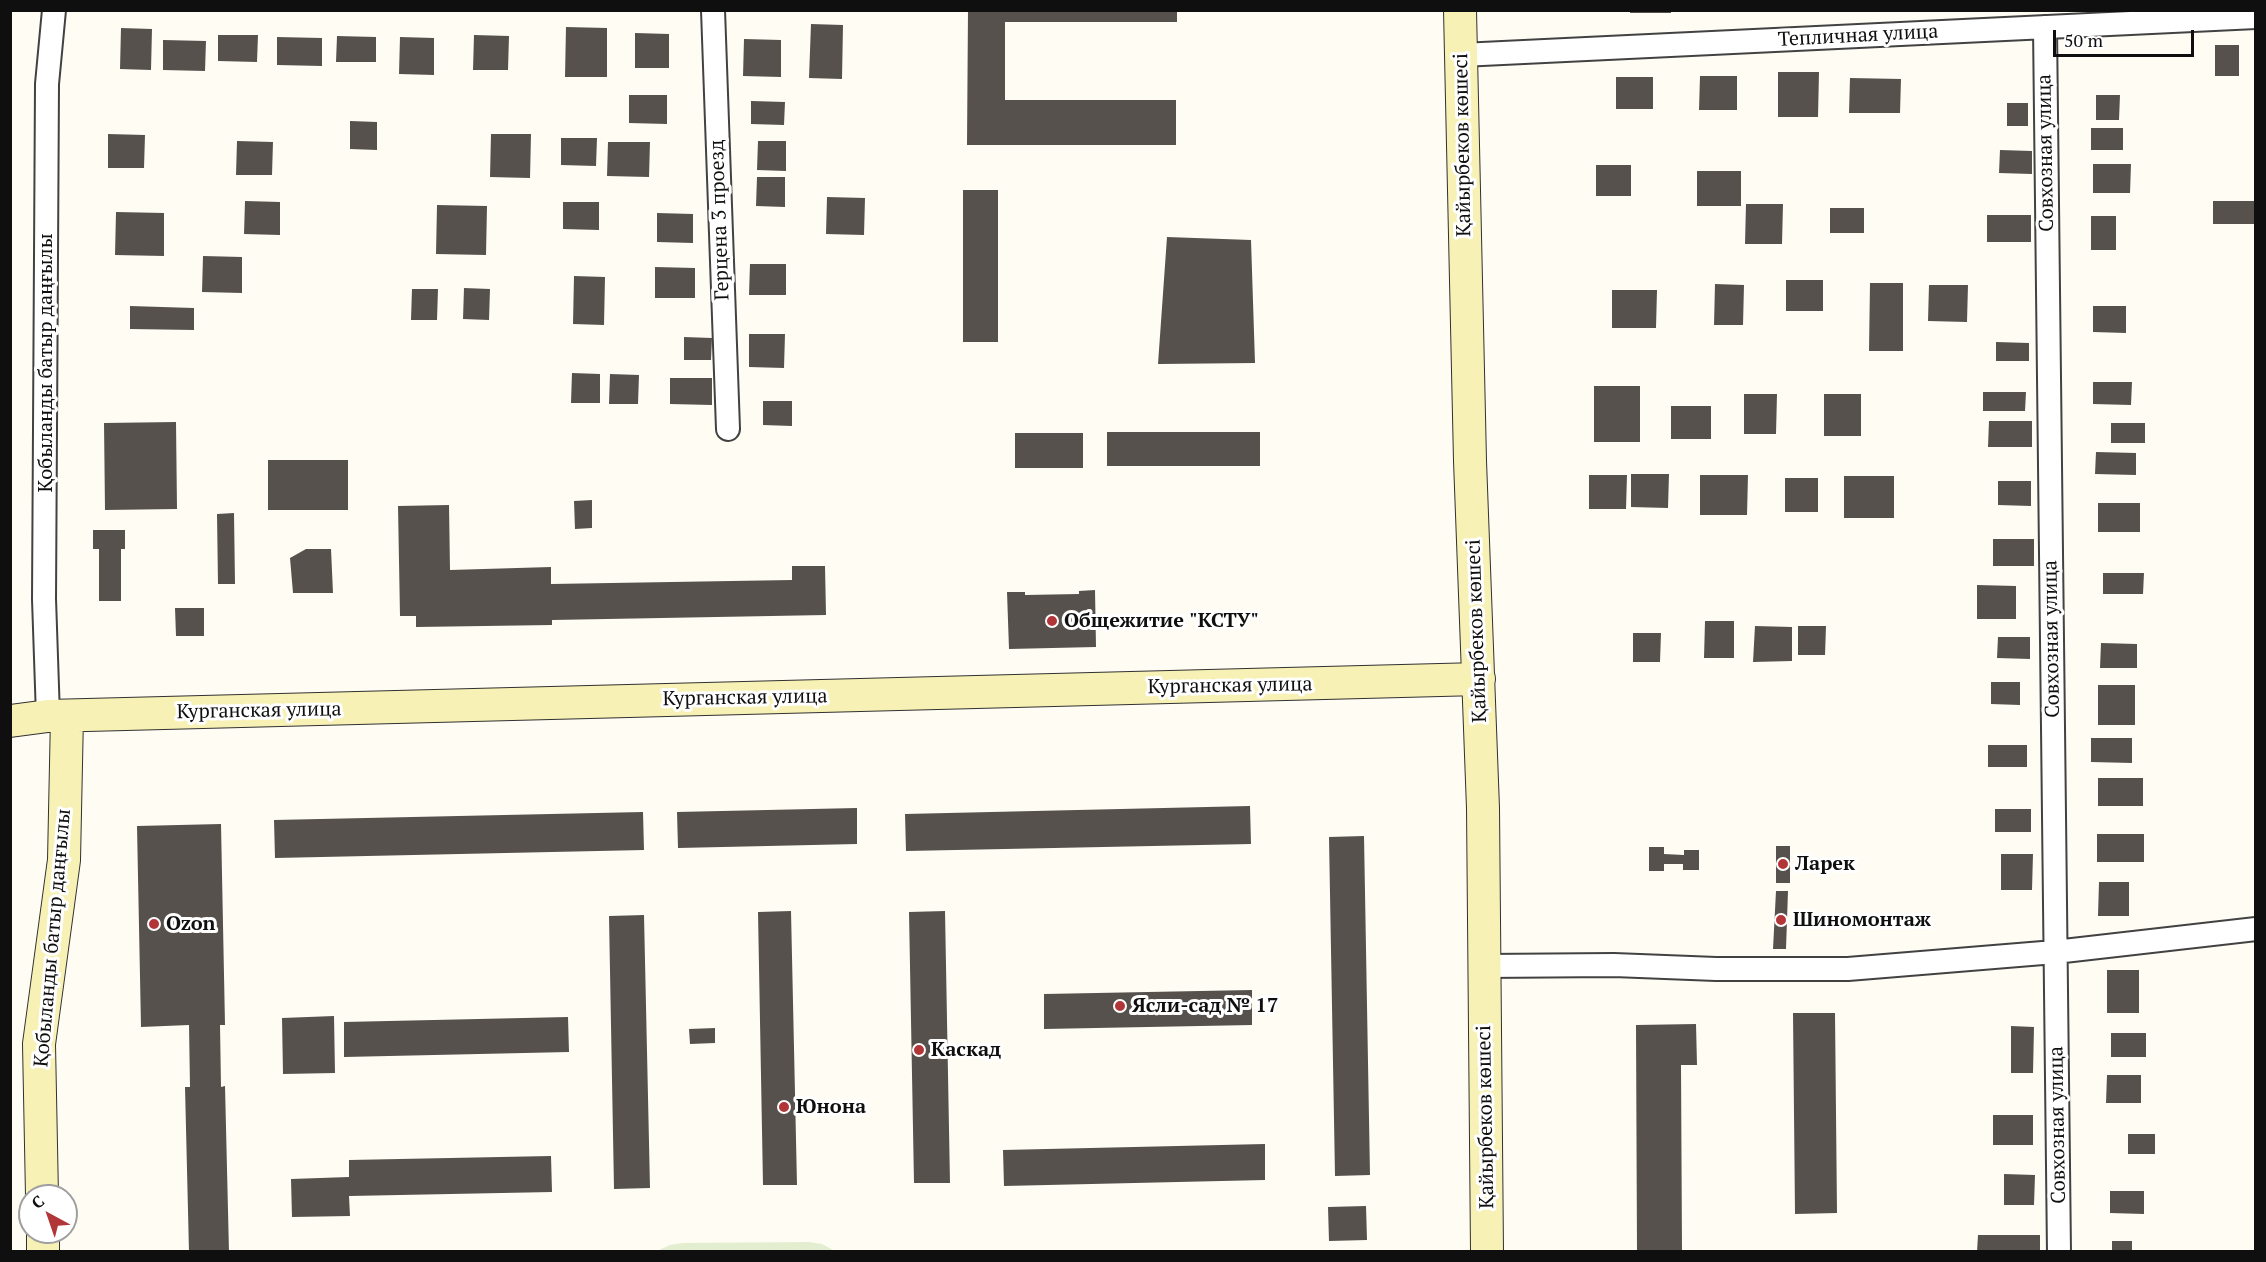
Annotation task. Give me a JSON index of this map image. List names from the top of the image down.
{
  "streets": {
    "street": [
      "Тепличная улица",
      "Қайырбеков көшесі",
      "Совхозная улица",
      "Герцена 3 проезд",
      "Қобыланды батыр даңғылы",
      "Курганская улица"
    ]
  },
  "crossings": [
    ["Тепличная улица", "Қайырбеков көшесі"],
    ["Тепличная улица", "Совхозная улица"],
    ["Қайырбеков көшесі", "Курганская улица"],
    ["Қобыланды батыр даңғылы", "Курганская улица"]
  ],
  "places": [
    "Общежитие \"КСТУ\"",
    "Ларек",
    "Шиномонтаж",
    "Ozon",
    "Ясли-сад № 17",
    "Каскад",
    "Юнона"
  ],
  "scale_bar": "50 m",
  "north": "top left"
}
